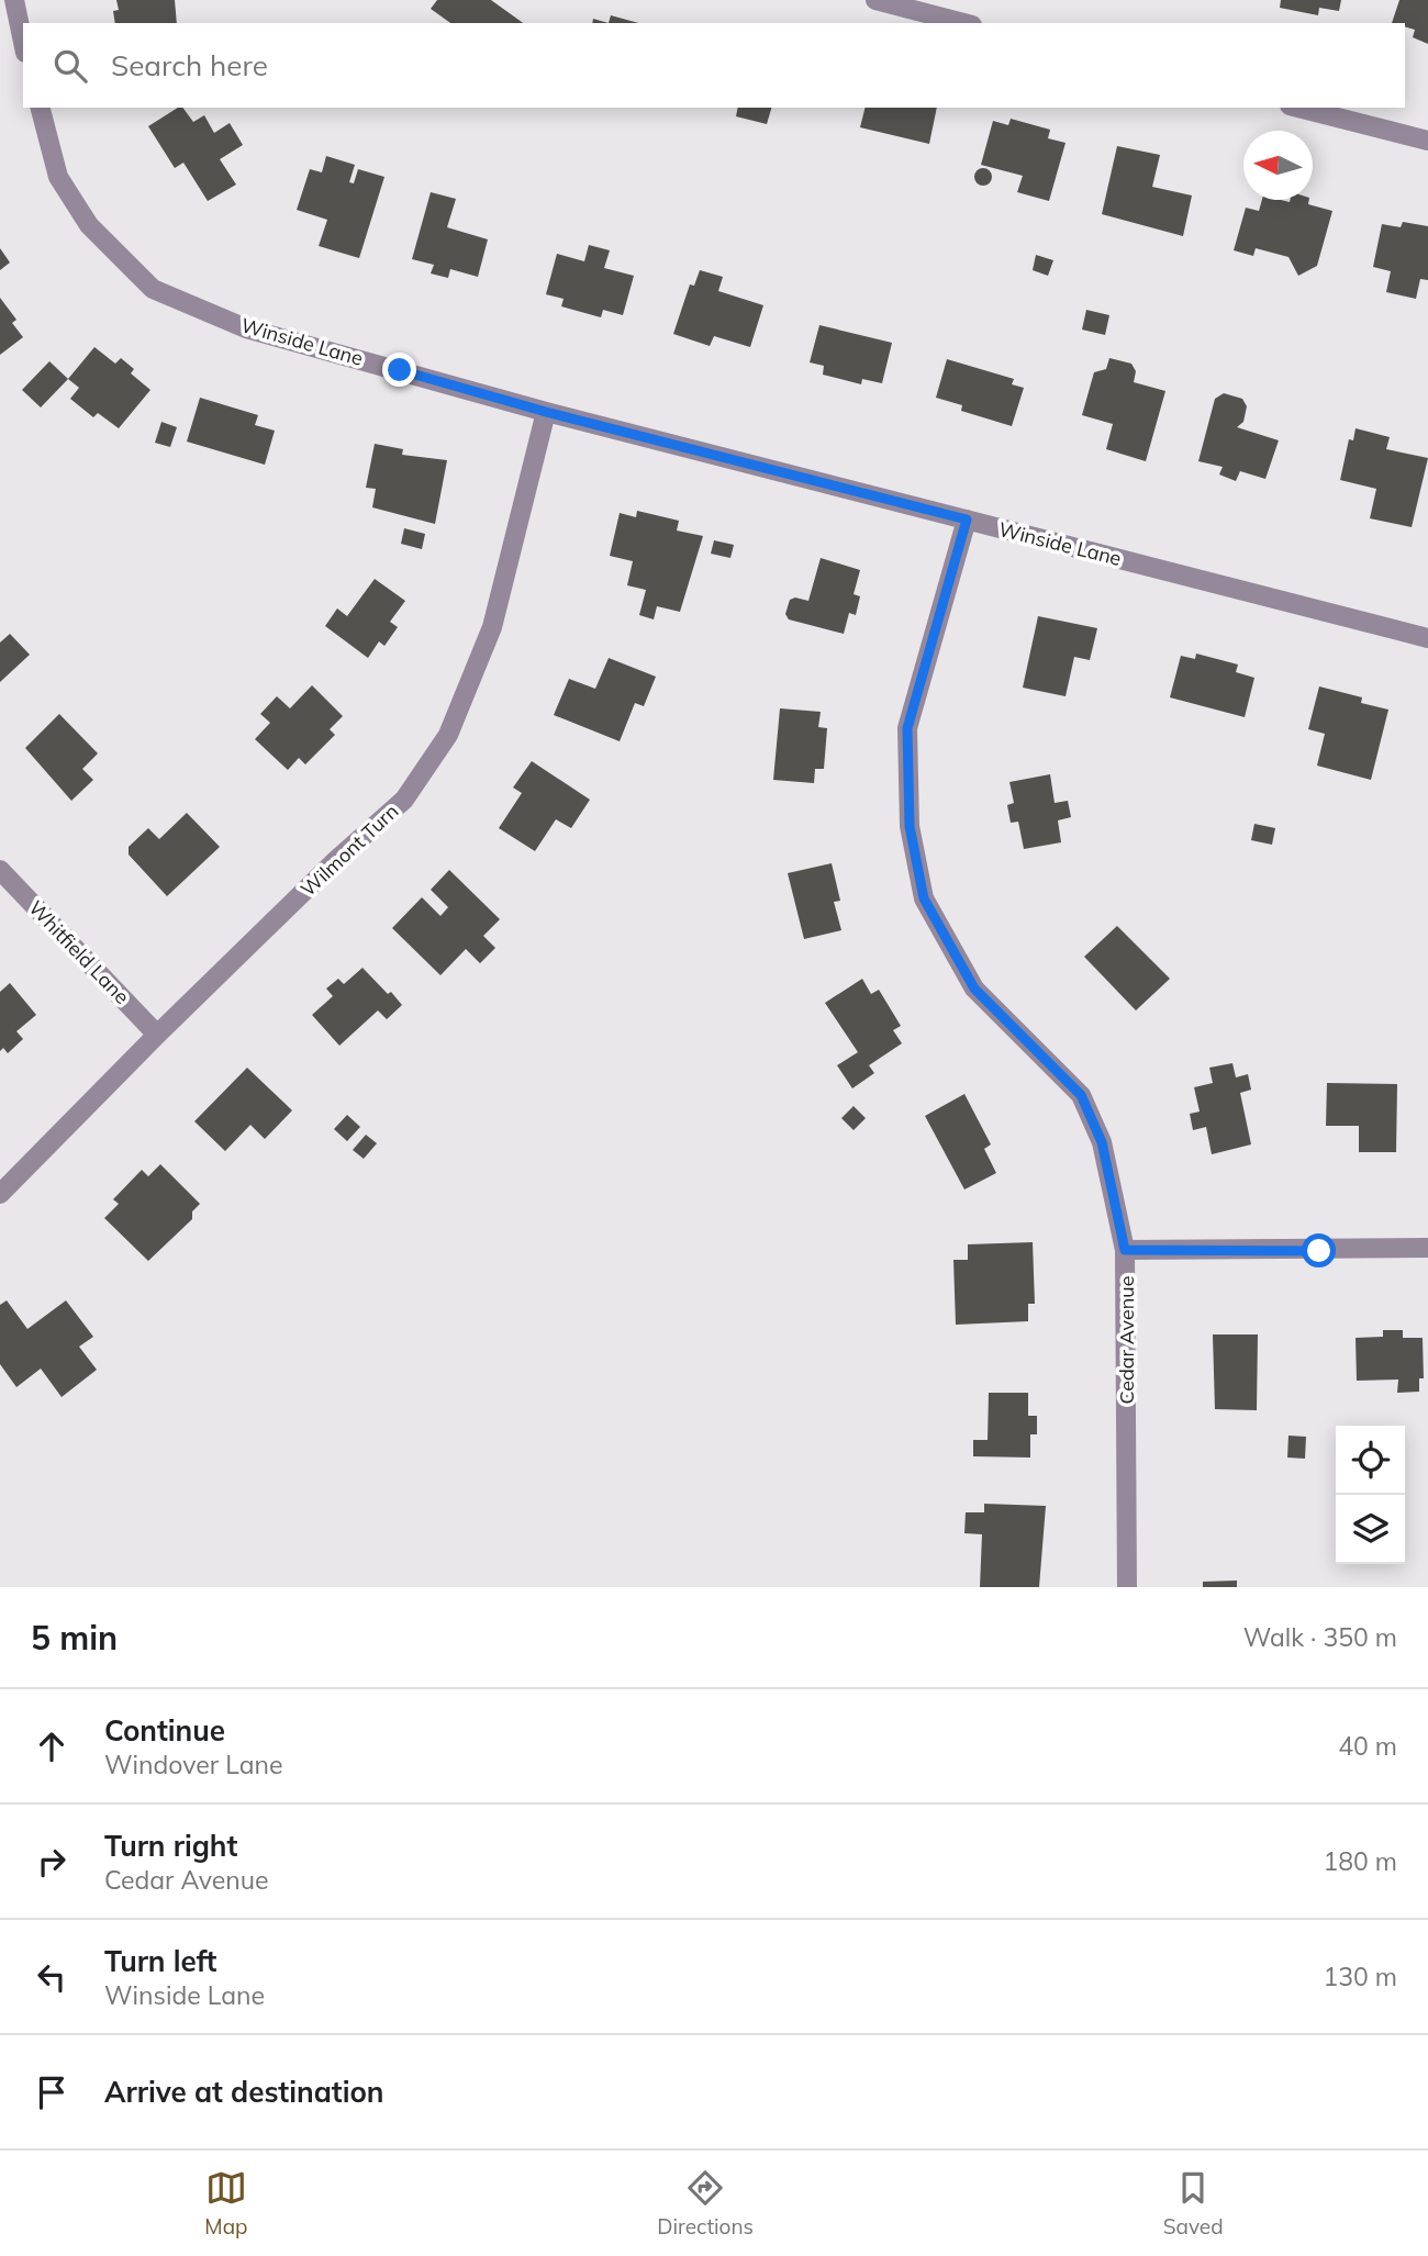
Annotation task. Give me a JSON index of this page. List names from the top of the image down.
{
  "streets": {
    "street": [
      "Winside Lane",
      "Wilmont Turn",
      "Whitfield Lane",
      "Cedar Avenue"
    ]
  },
  "crossings": [
    ["Winside Lane", "Wilmont Turn"],
    ["Winside Lane", "Cedar Avenue"],
    ["Wilmont Turn", "Whitfield Lane"]
  ],
  "north": "left",
  "page": {
    "search": "Search here",
    "heading": ["5 min", "Walk · 350 m"],
    "list": [
      ["Continue", "Windover Lane", "40 m"],
      ["Turn right", "Cedar Avenue", "180 m"],
      ["Turn left", "Winside Lane", "130 m"],
      "Arrive at destination"
    ],
    "nav": ["Map", "Directions", "Saved"]
  }
}
